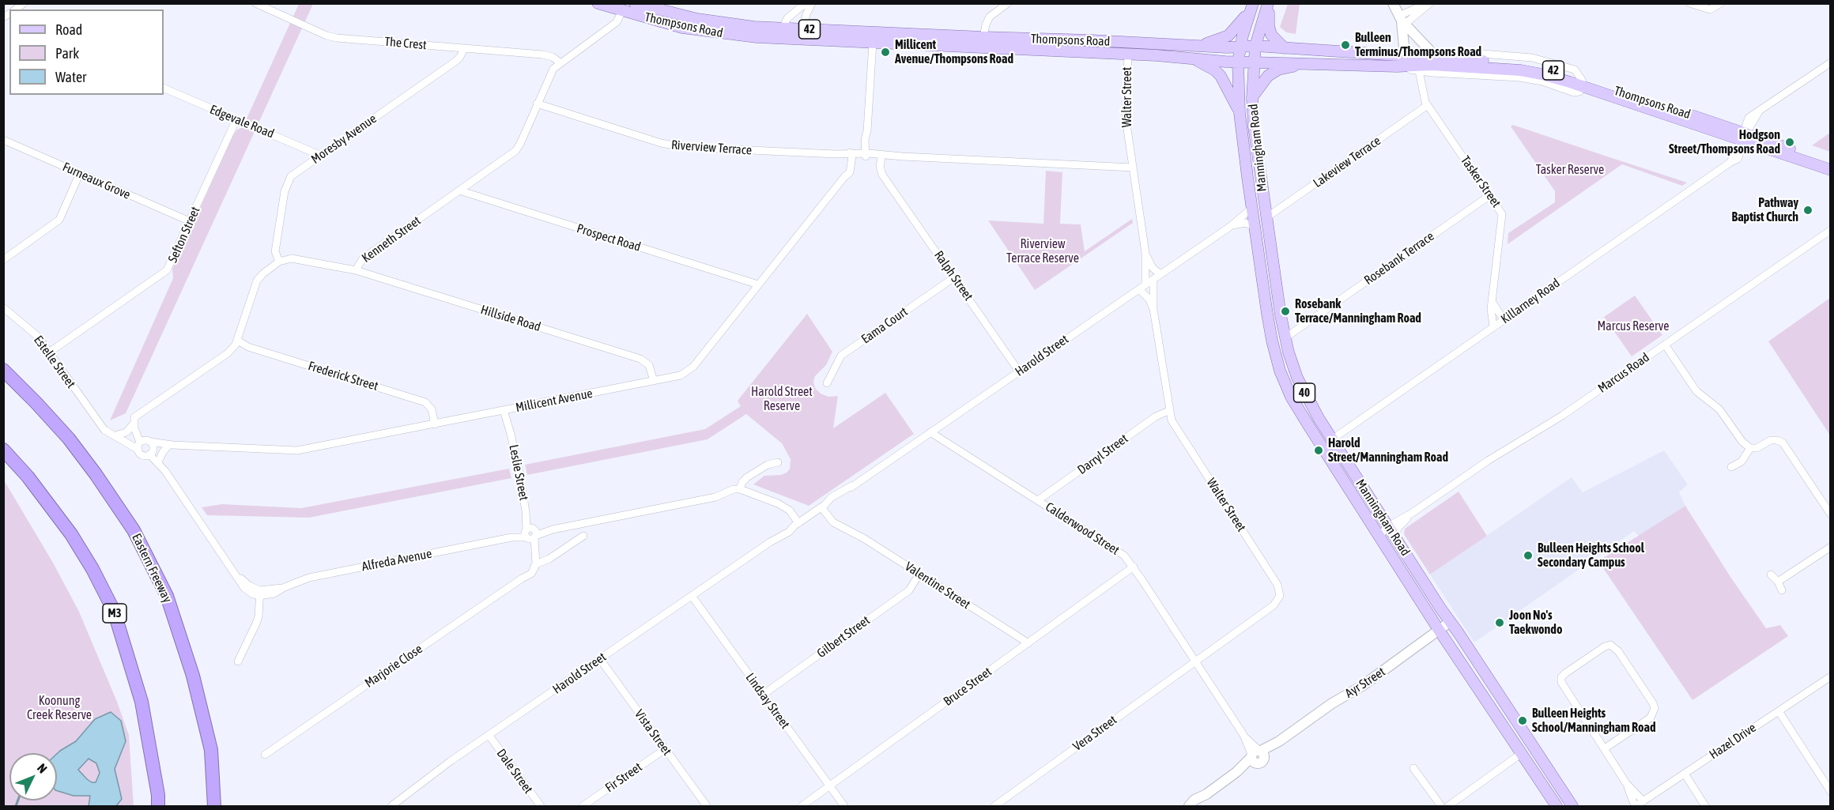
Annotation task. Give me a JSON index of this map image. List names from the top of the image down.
{
  "streets": {
    "highway": ["Eastern Freeway", "M3"],
    "main road": [
      "Thompsons Road",
      "42",
      "Manningham Road",
      "40"
    ],
    "street": [
      "The Crest",
      "Walter Street",
      "Edgevale Road",
      "Moresby Avenue",
      "Riverview Terrace",
      "Lakeview Terrace",
      "Furneaux Grove",
      "Tasker Street",
      "Sefton Street",
      "Prospect Road",
      "Kenneth Street",
      "Rosebank Terrace",
      "Ralph Street",
      "Killarney Road",
      "Hillside Road",
      "Eama Court",
      "Harold Street",
      "Estelle Street",
      "Marcus Road",
      "Frederick Street",
      "Millicent Avenue",
      "Darryl Street",
      "Leslie Street",
      "Calderwood Street",
      "Alfreda Avenue",
      "Valentine Street",
      "Gilbert Street",
      "Marjorie Close",
      "Ayr Street",
      "Bruce Street",
      "Lindsay Street",
      "Vista Street",
      "Vera Street",
      "Hazel Drive",
      "Dale Street",
      "Fir Street"
    ]
  },
  "crossings": [
    ["Thompsons Road", "Walter Street"],
    ["Thompsons Road", "Manningham Road"],
    ["Thompsons Road", "Tasker Street"],
    ["Thompsons Road", "Kenneth Street"],
    ["Thompsons Road", "Killarney Road"],
    ["The Crest", "Moresby Avenue"],
    ["The Crest", "Kenneth Street"],
    ["Walter Street", "Riverview Terrace"],
    ["Walter Street", "Harold Street"],
    ["Walter Street", "Darryl Street"],
    ["Walter Street", "Calderwood Street"],
    ["Walter Street", "Vera Street"],
    ["Edgevale Road", "Moresby Avenue"],
    ["Edgevale Road", "Sefton Street"],
    ["Moresby Avenue", "Kenneth Street"],
    ["Riverview Terrace", "Kenneth Street"],
    ["Riverview Terrace", "Ralph Street"],
    ["Riverview Terrace", "Millicent Avenue"],
    ["Manningham Road", "Lakeview Terrace"],
    ["Manningham Road", "Rosebank Terrace"],
    ["Manningham Road", "Killarney Road"],
    ["Manningham Road", "Harold Street"],
    ["Manningham Road", "Marcus Road"],
    ["Manningham Road", "Ayr Street"],
    ["Lakeview Terrace", "Tasker Street"],
    ["Furneaux Grove", "Sefton Street"],
    ["Tasker Street", "Rosebank Terrace"],
    ["Tasker Street", "Killarney Road"],
    ["Sefton Street", "Estelle Street"],
    ["Prospect Road", "Kenneth Street"],
    ["Prospect Road", "Millicent Avenue"],
    ["Kenneth Street", "Hillside Road"],
    ["Ralph Street", "Eama Court"],
    ["Ralph Street", "Harold Street"],
    ["Hillside Road", "Millicent Avenue"],
    ["Harold Street", "Calderwood Street"],
    ["Harold Street", "Valentine Street"],
    ["Harold Street", "Lindsay Street"],
    ["Harold Street", "Vista Street"],
    ["Harold Street", "Dale Street"],
    ["Estelle Street", "Millicent Avenue"],
    ["Estelle Street", "Alfreda Avenue"],
    ["Frederick Street", "Millicent Avenue"],
    ["Millicent Avenue", "Leslie Street"],
    ["Darryl Street", "Calderwood Street"],
    ["Leslie Street", "Alfreda Avenue"],
    ["Leslie Street", "Marjorie Close"],
    ["Calderwood Street", "Ayr Street"],
    ["Calderwood Street", "Bruce Street"],
    ["Calderwood Street", "Vera Street"],
    ["Valentine Street", "Gilbert Street"],
    ["Valentine Street", "Bruce Street"],
    ["Gilbert Street", "Lindsay Street"],
    ["Bruce Street", "Lindsay Street"],
    ["Vista Street", "Fir Street"]
  ],
  "parks": [
    "Tasker Reserve",
    "Riverview Terrace Reserve",
    "Marcus Reserve",
    "Harold Street Reserve",
    "Koonung Creek Reserve"
  ],
  "places": [
    "Bulleen Terminus/Thompsons Road",
    "Millicent Avenue/Thompsons Road",
    "Hodgson Street/Thompsons Road",
    "Pathway Baptist Church",
    "Rosebank Terrace/Manningham Road",
    "Harold Street/Manningham Road",
    "Bulleen Heights School Secondary Campus",
    "Joon No's Taekwondo",
    "Bulleen Heights School/Manningham Road"
  ],
  "legend": ["Road", "Park", "Water"],
  "north": "top right"
}
